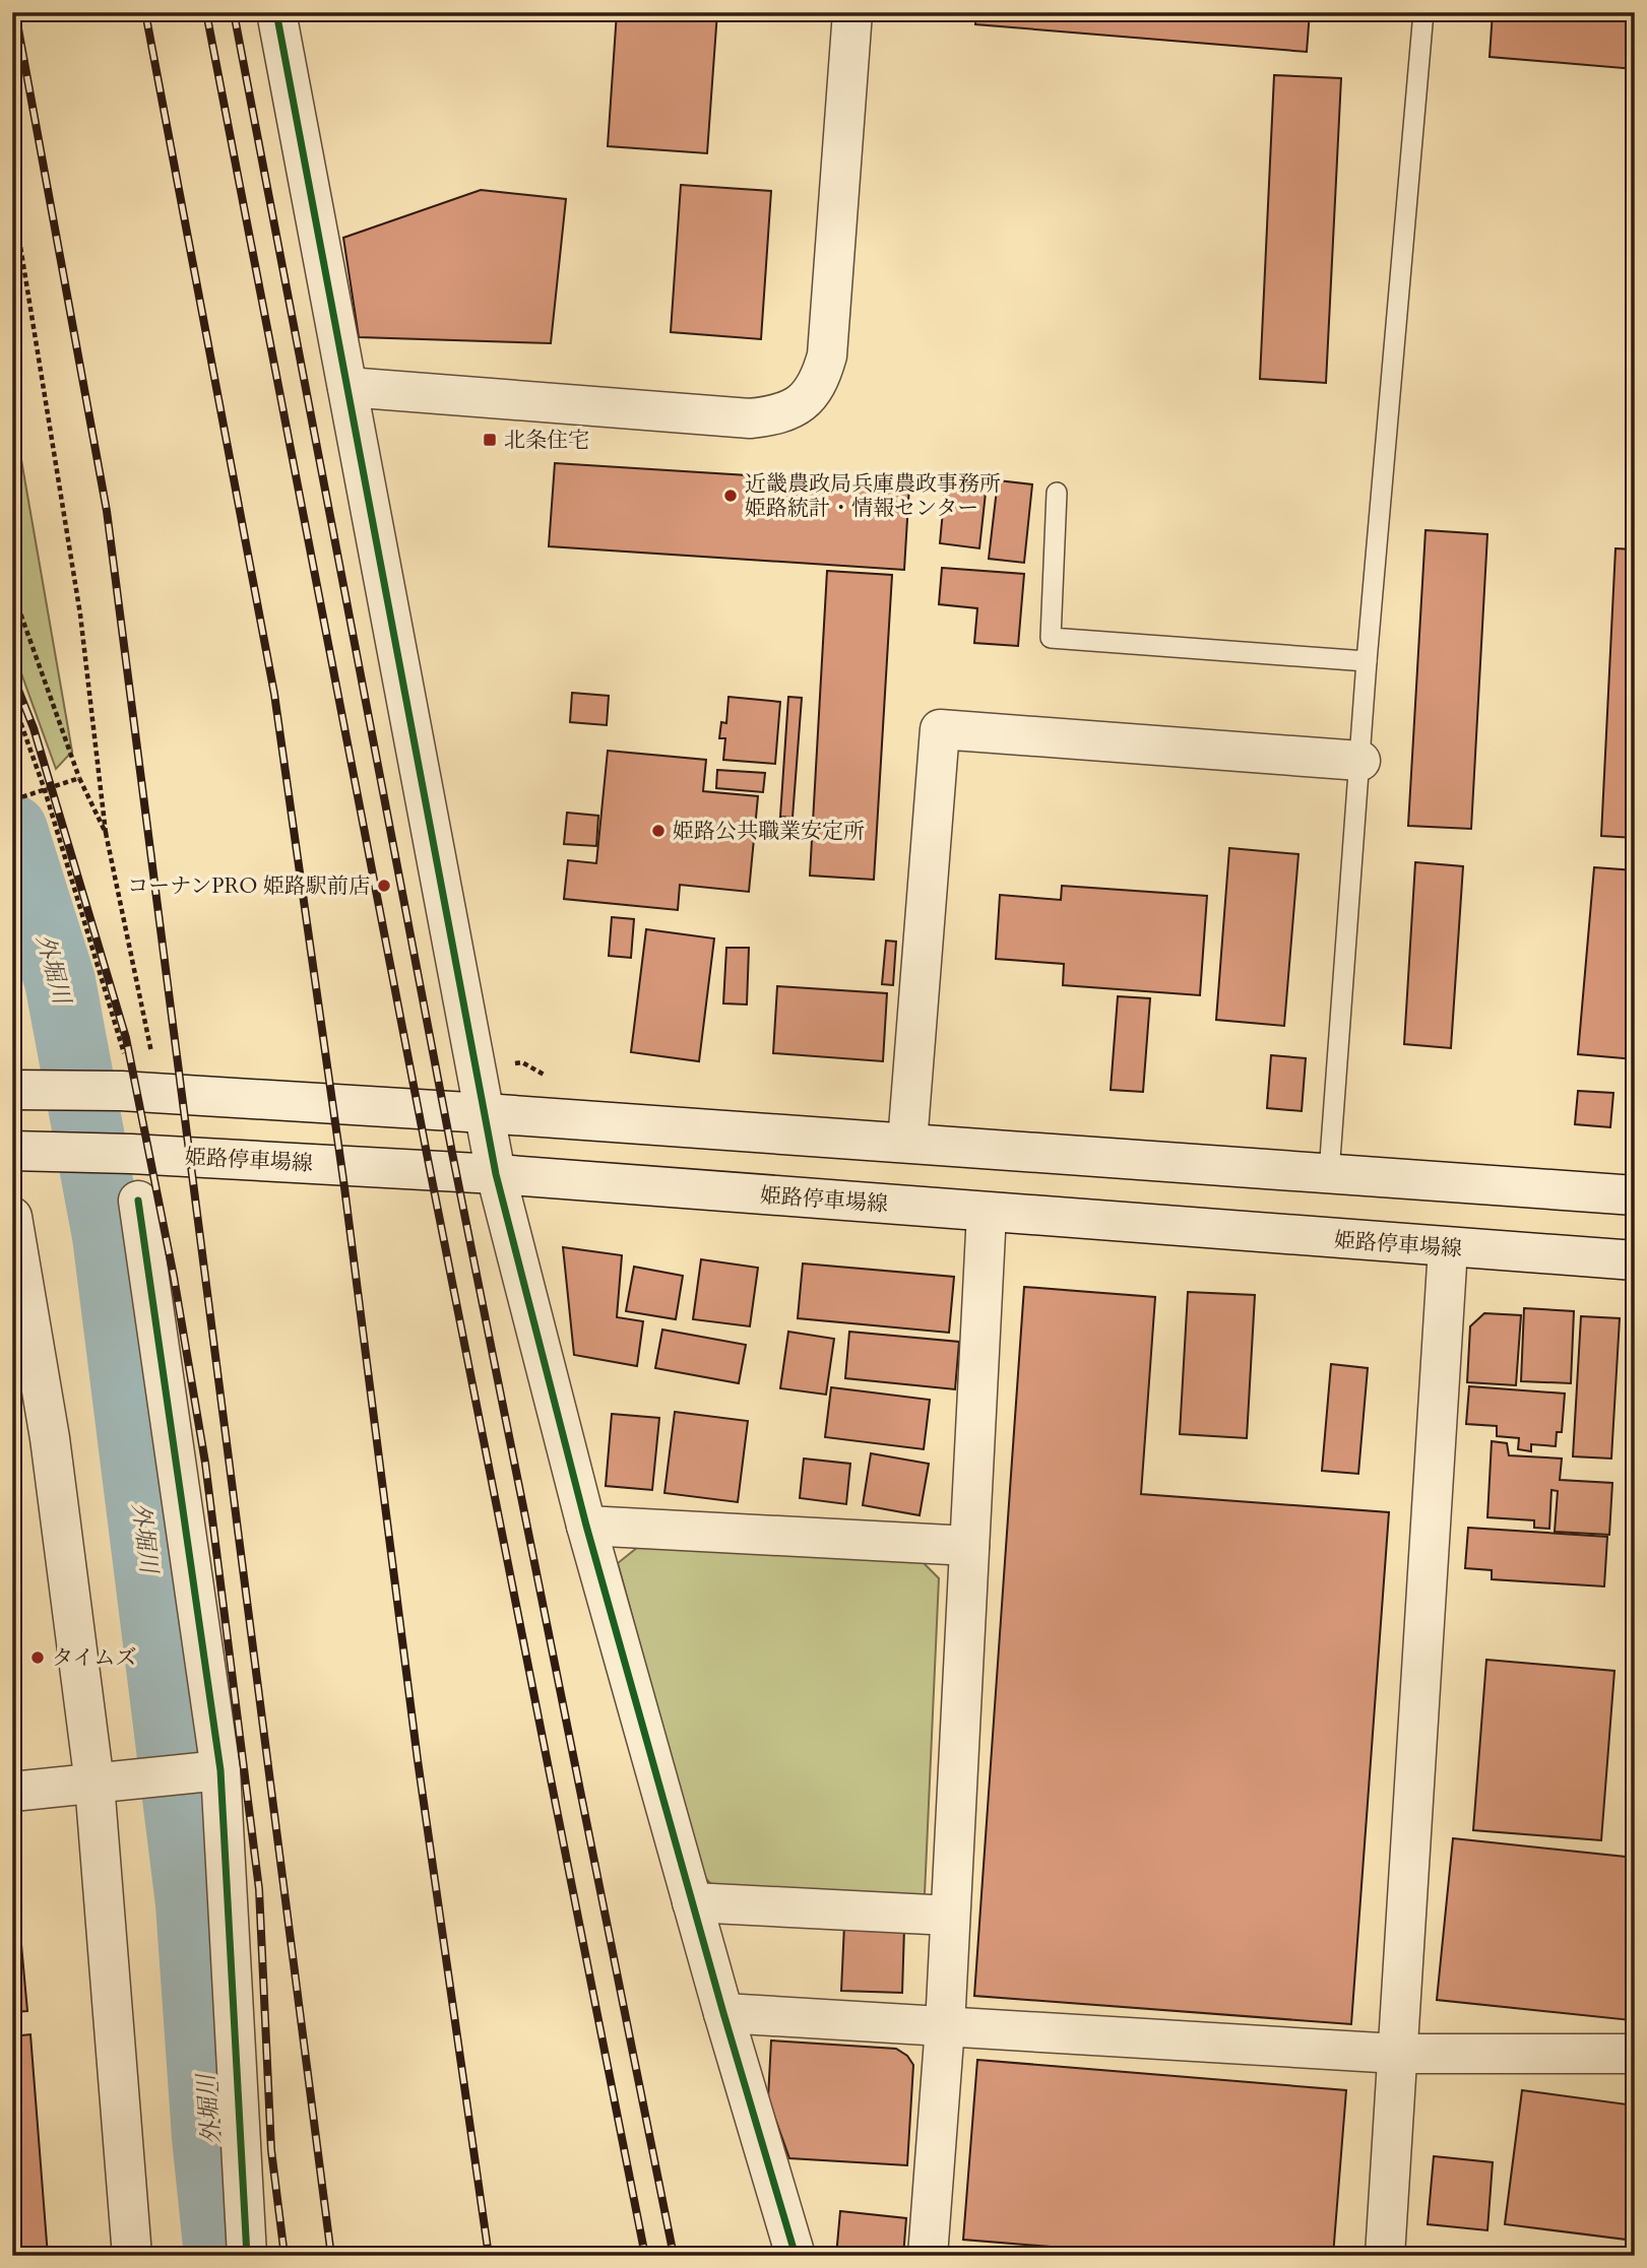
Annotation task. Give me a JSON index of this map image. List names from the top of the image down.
{
  "streets": {
    "street": ["姫路停車場線"]
  },
  "water": ["外堀川"],
  "places": {
    "transit": ["北条住宅"],
    "other": [
      "近畿農政局兵庫農政事務所 姫路統計・情報センター",
      "姫路公共職業安定所",
      "コーナンPRO 姫路駅前店",
      "タイムズ"
    ]
  }
}
